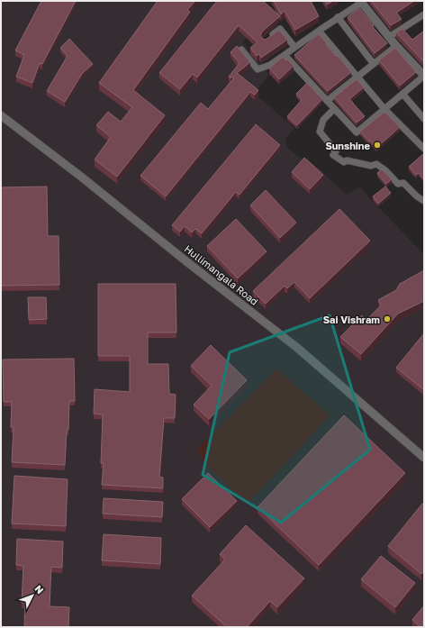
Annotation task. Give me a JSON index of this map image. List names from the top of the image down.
{
  "streets": {
    "street": ["Hullimangala Road"]
  },
  "places": ["Sunshine", "Sai Vishram"],
  "north": "top right"
}
